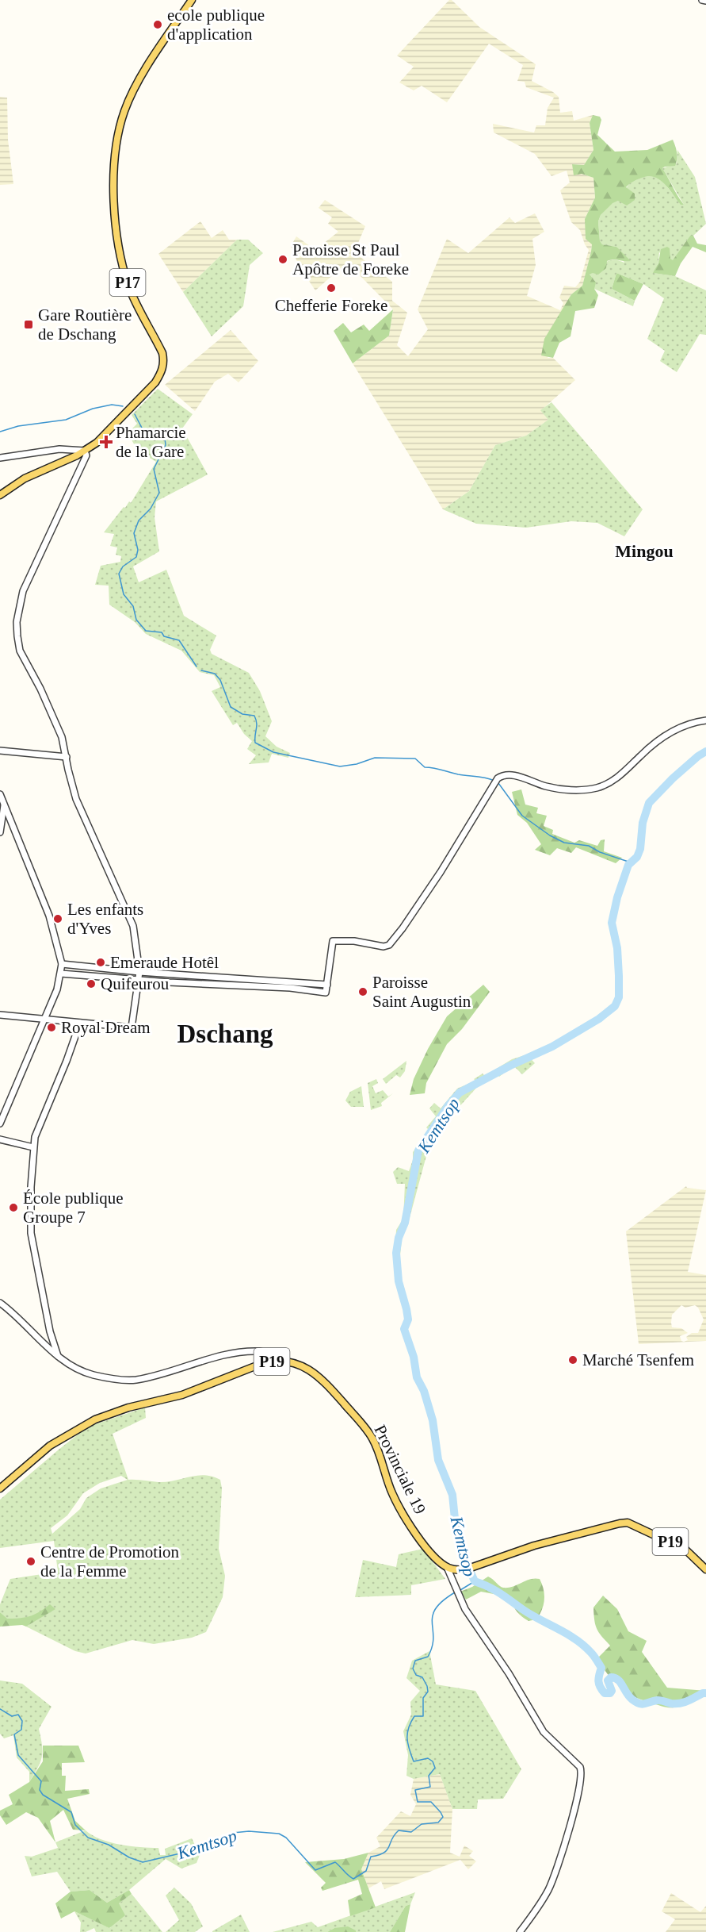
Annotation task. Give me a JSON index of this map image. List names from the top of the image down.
{
  "streets": {
    "main road": ["P17", "P19", "Provinciale 19"]
  },
  "crossings": [
    ["P19", "Provinciale 19"]
  ],
  "districts": ["Mingou", "Dschang"],
  "water": ["Kemtsop"],
  "places": {
    "other": [
      "ecole publique d'application",
      "Paroisse St Paul Apôtre de Foreke",
      "Chefferie Foreke",
      "Les enfants d'Yves",
      "Emeraude Hotêl",
      "Quifeurou",
      "Paroisse Saint Augustin",
      "Royal Dream",
      "École publique Groupe 7",
      "Marché Tsenfem",
      "Centre de Promotion de la Femme"
    ],
    "transit": ["Gare Routière de Dschang"],
    "health": ["Phamarcie de la Gare"]
  }
}
